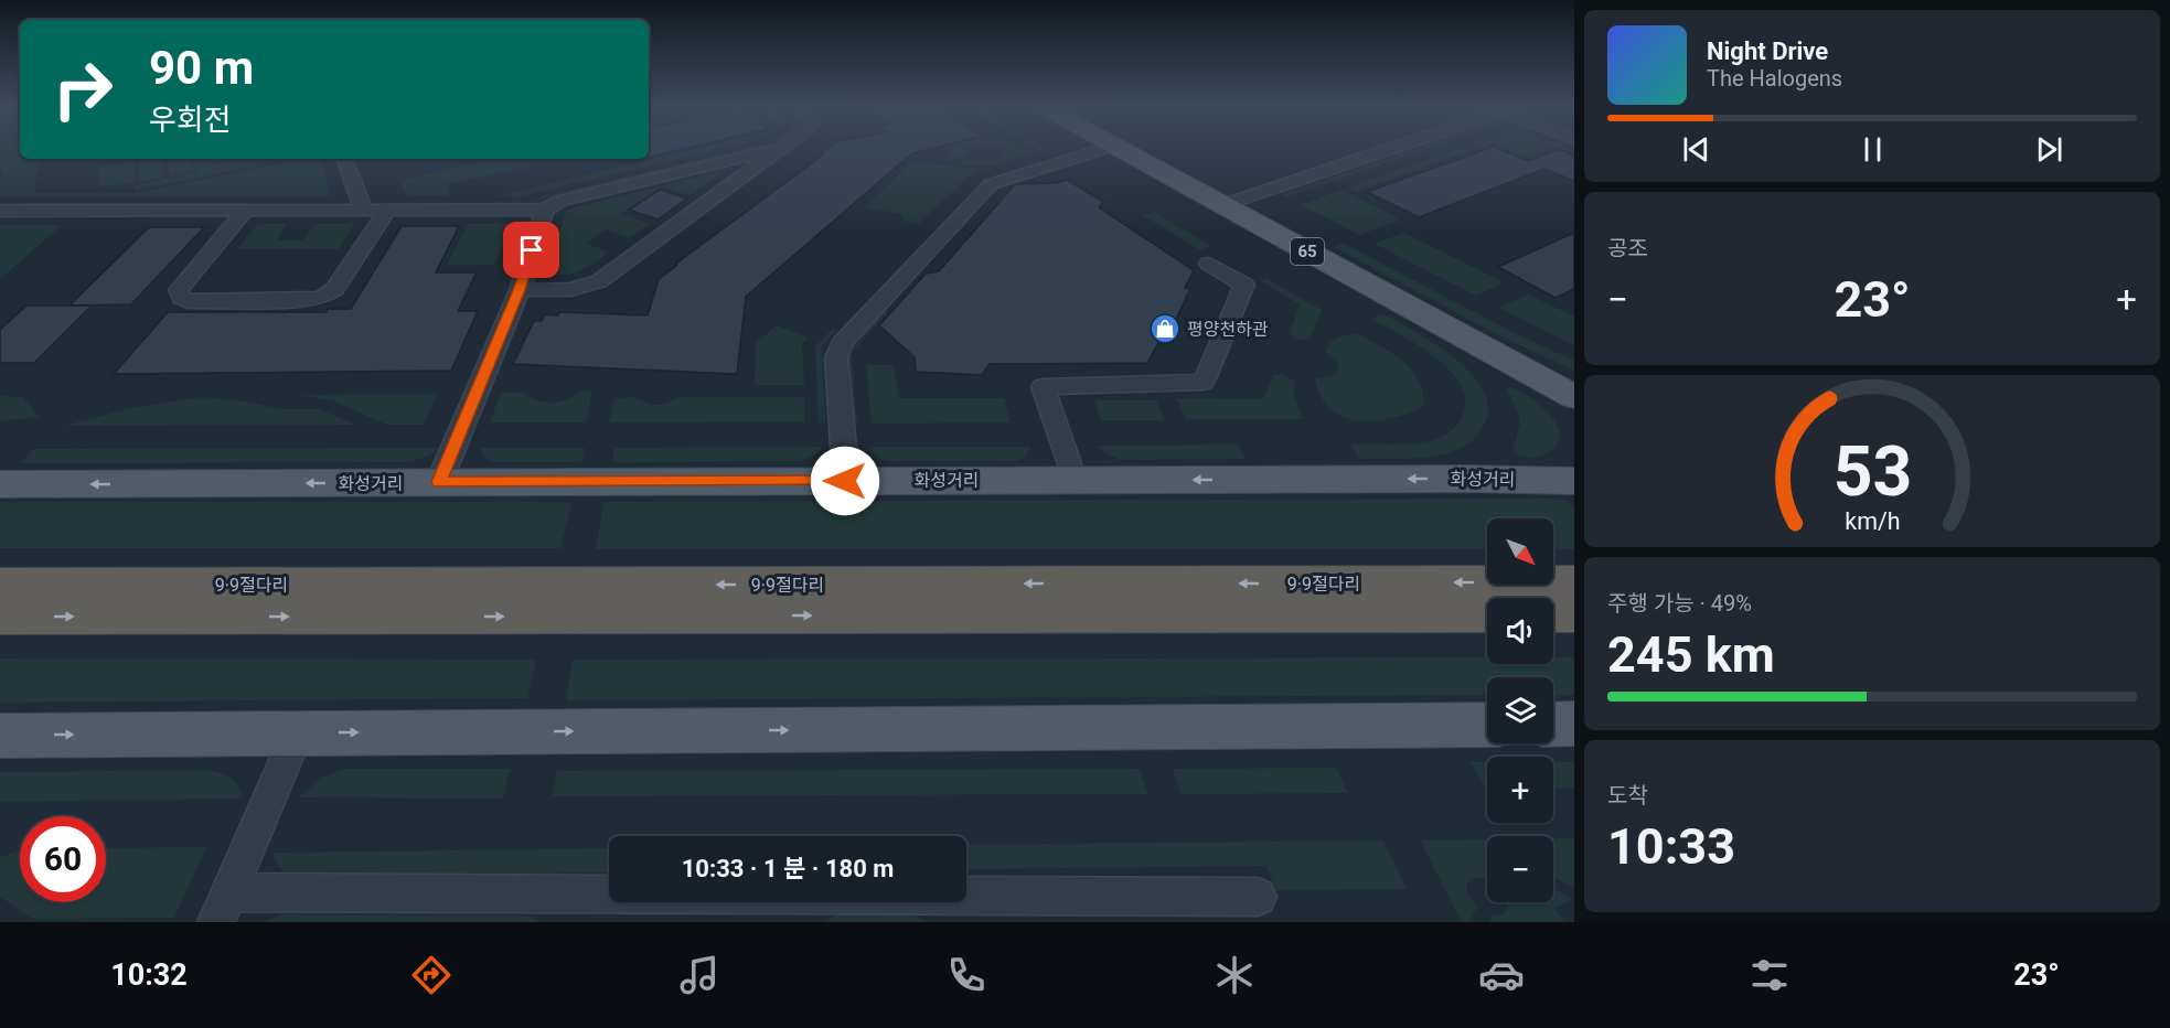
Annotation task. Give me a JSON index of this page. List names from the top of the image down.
{
  "streets": {
    "highway": ["9·9절다리"],
    "main road": ["65", "화성거리"]
  },
  "places": {
    "shop": ["평양천하관"]
  },
  "north": "bottom right",
  "page": {
    "turn": ["90 m", "우회전"],
    "song": ["Night Drive", "The Halogens"],
    "tile": [
      "공조",
      ["주행 가능 · 49%", "245 km"],
      ["도착", "10:33"]
    ],
    "heat": ["−", "23°", "+"],
    "map_buttons": ["+", "−"],
    "limit": "60",
    "trip": "10:33 · 1 분 · 180 m",
    "tabs": ["10:32", "23°"],
    "gauge": ["53", "km/h"]
  }
}
